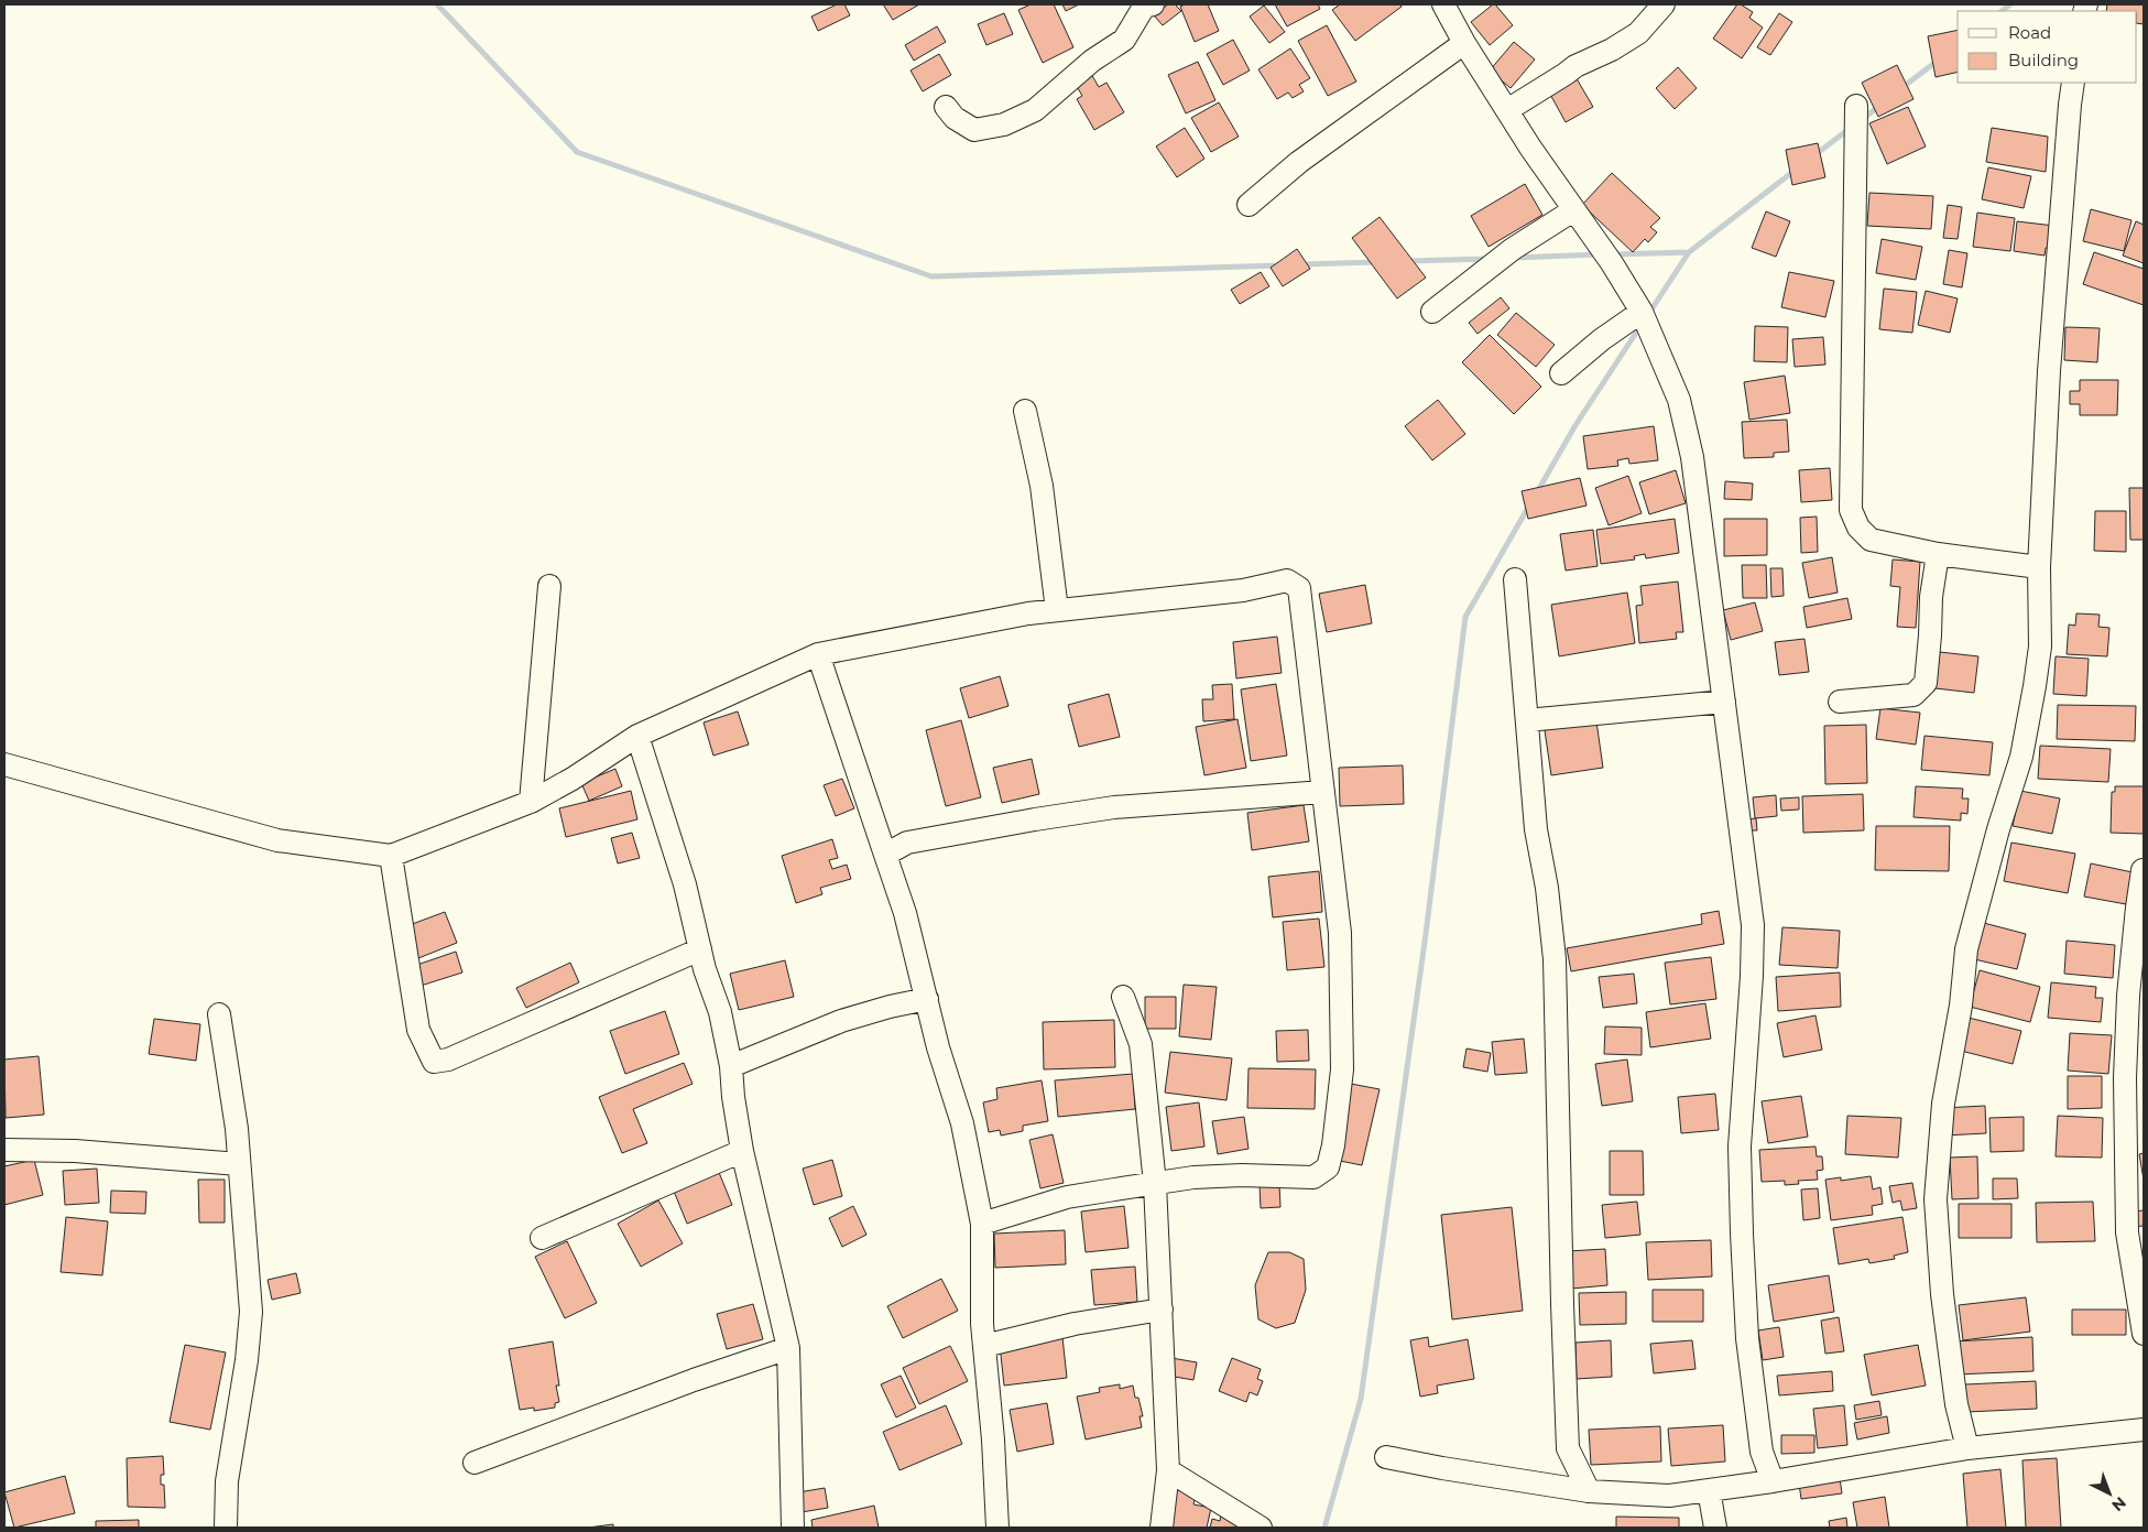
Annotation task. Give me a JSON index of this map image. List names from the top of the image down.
{
  "legend": ["Road", "Building"],
  "north": "bottom right"
}
